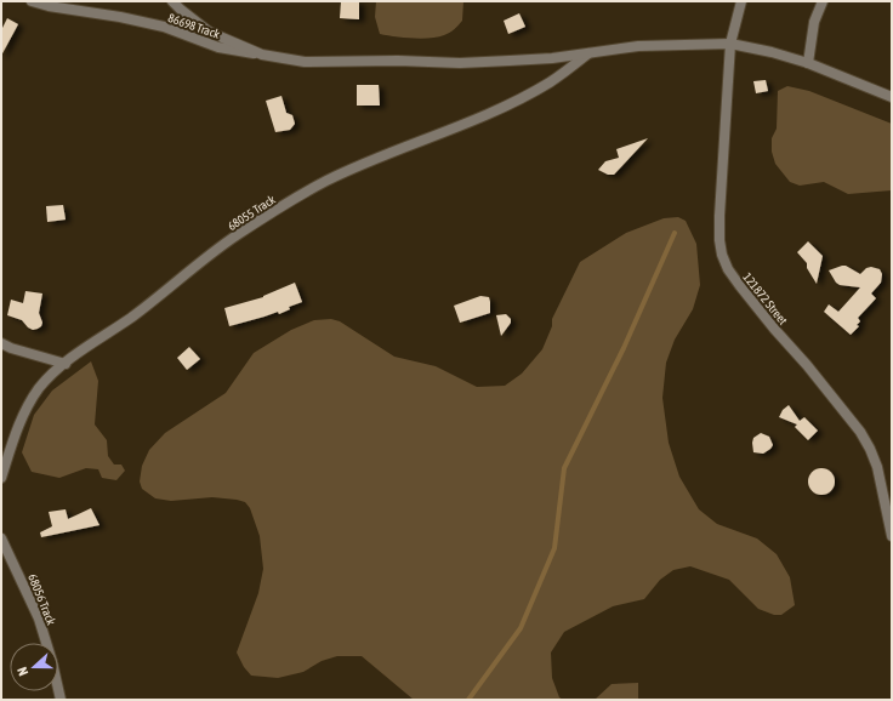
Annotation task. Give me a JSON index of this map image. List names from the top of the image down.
{
  "streets": {
    "street": [
      "86698 Track",
      "68055 Track",
      "121872 Street",
      "68056 Track"
    ]
  },
  "north": "left"
}
